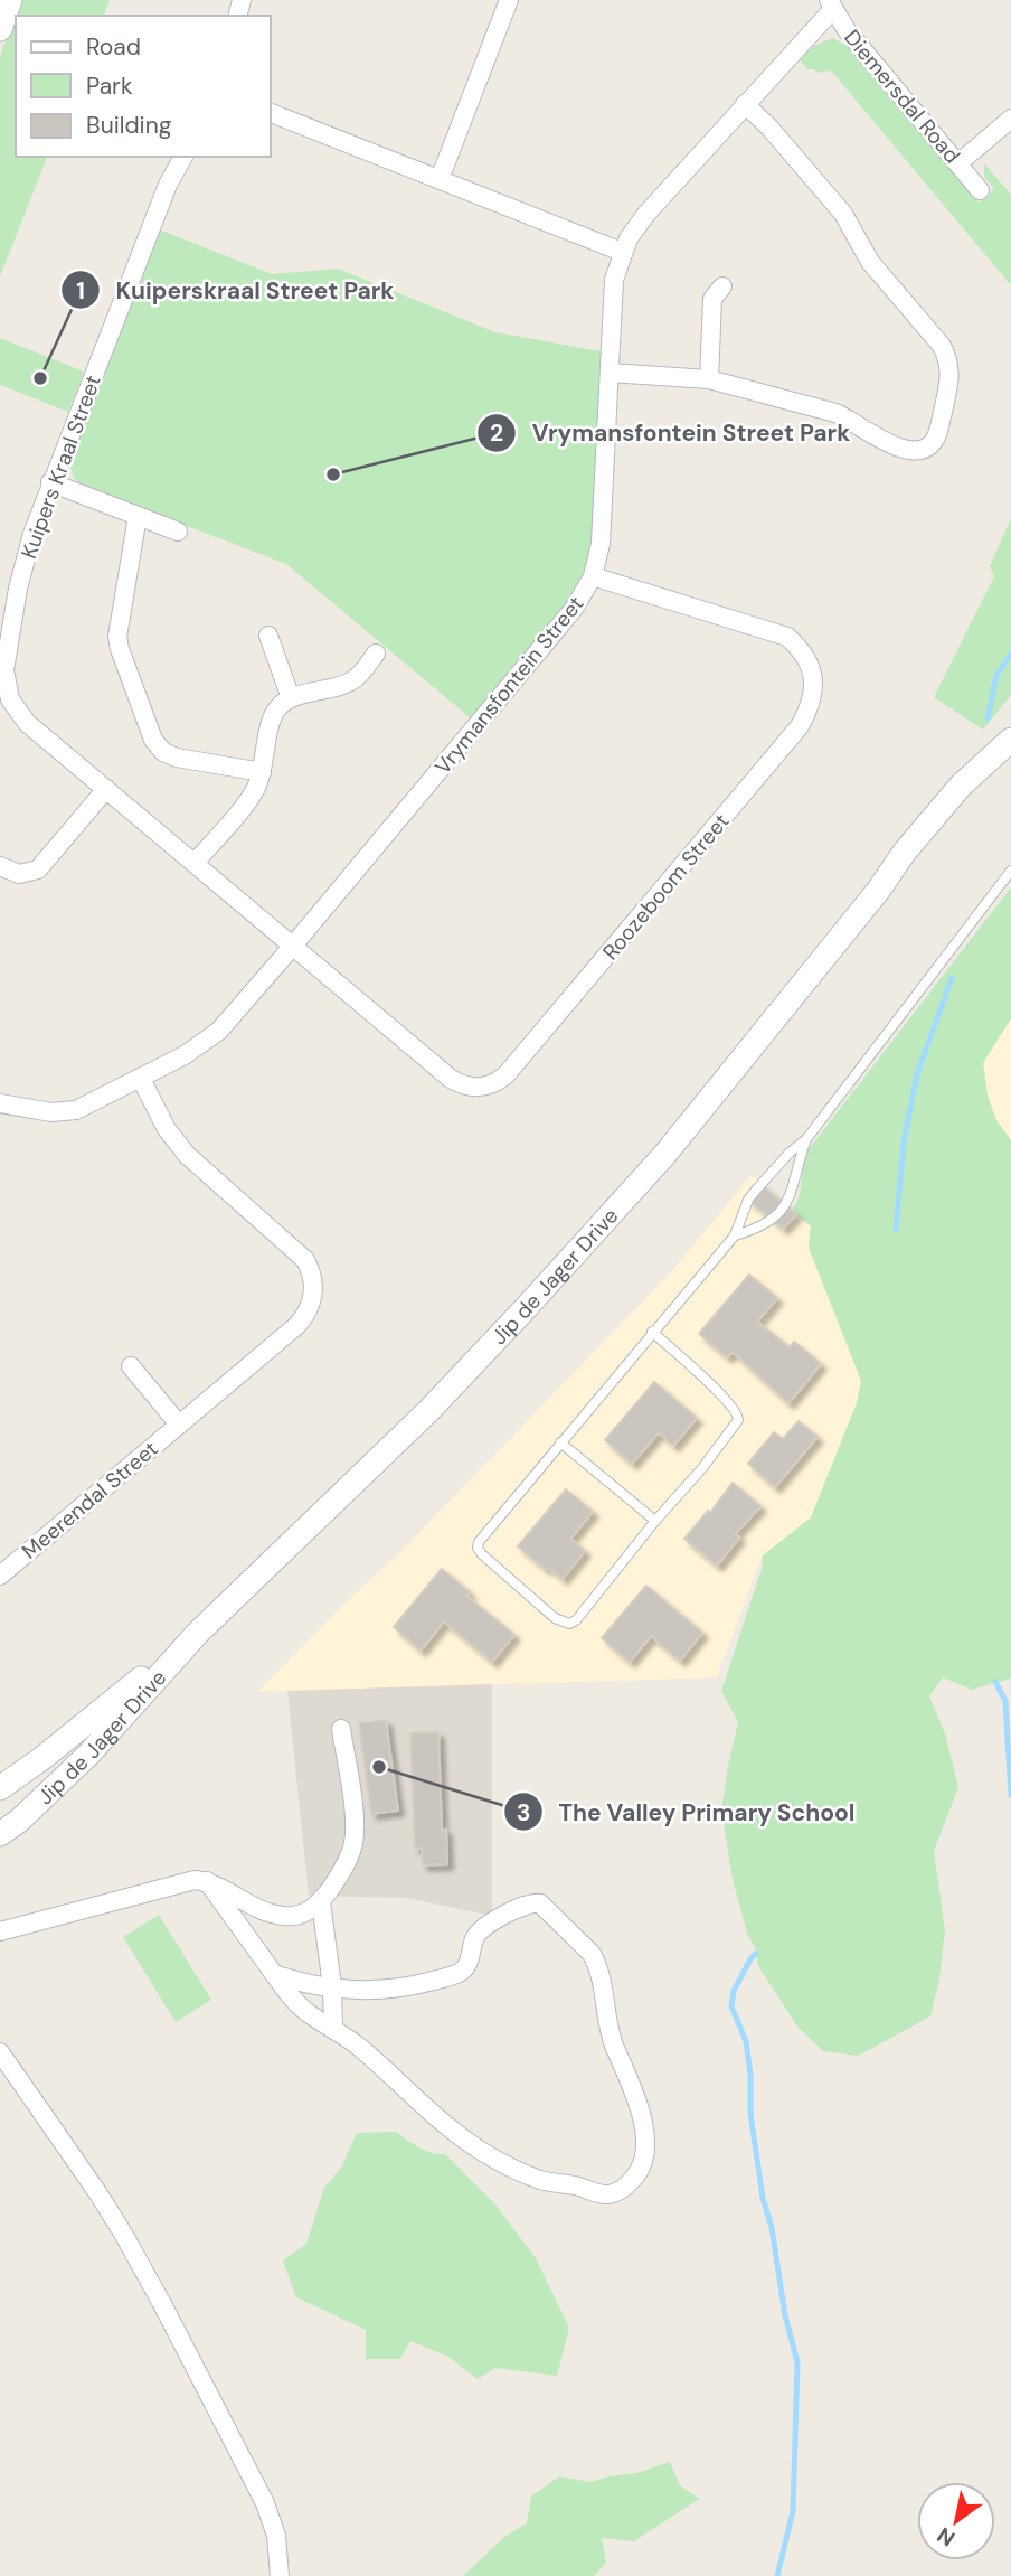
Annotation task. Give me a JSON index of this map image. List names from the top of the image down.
{
  "streets": {
    "main road": ["Jip de Jager Drive"],
    "street": [
      "Diemersdal Road",
      "Kuipers Kraal Street",
      "Vrymansfontein Street",
      "Roozeboom Street",
      "Meerendal Street"
    ]
  },
  "crossings": [
    ["Diemersdal Road", "Vrymansfontein Street"],
    ["Kuipers Kraal Street", "Vrymansfontein Street"],
    ["Kuipers Kraal Street", "Roozeboom Street"],
    ["Vrymansfontein Street", "Roozeboom Street"],
    ["Vrymansfontein Street", "Meerendal Street"]
  ],
  "places": ["Kuiperskraal Street Park", "Vrymansfontein Street Park", "The Valley Primary School"],
  "legend": ["Road", "Park", "Building"],
  "north": "bottom left"
}
